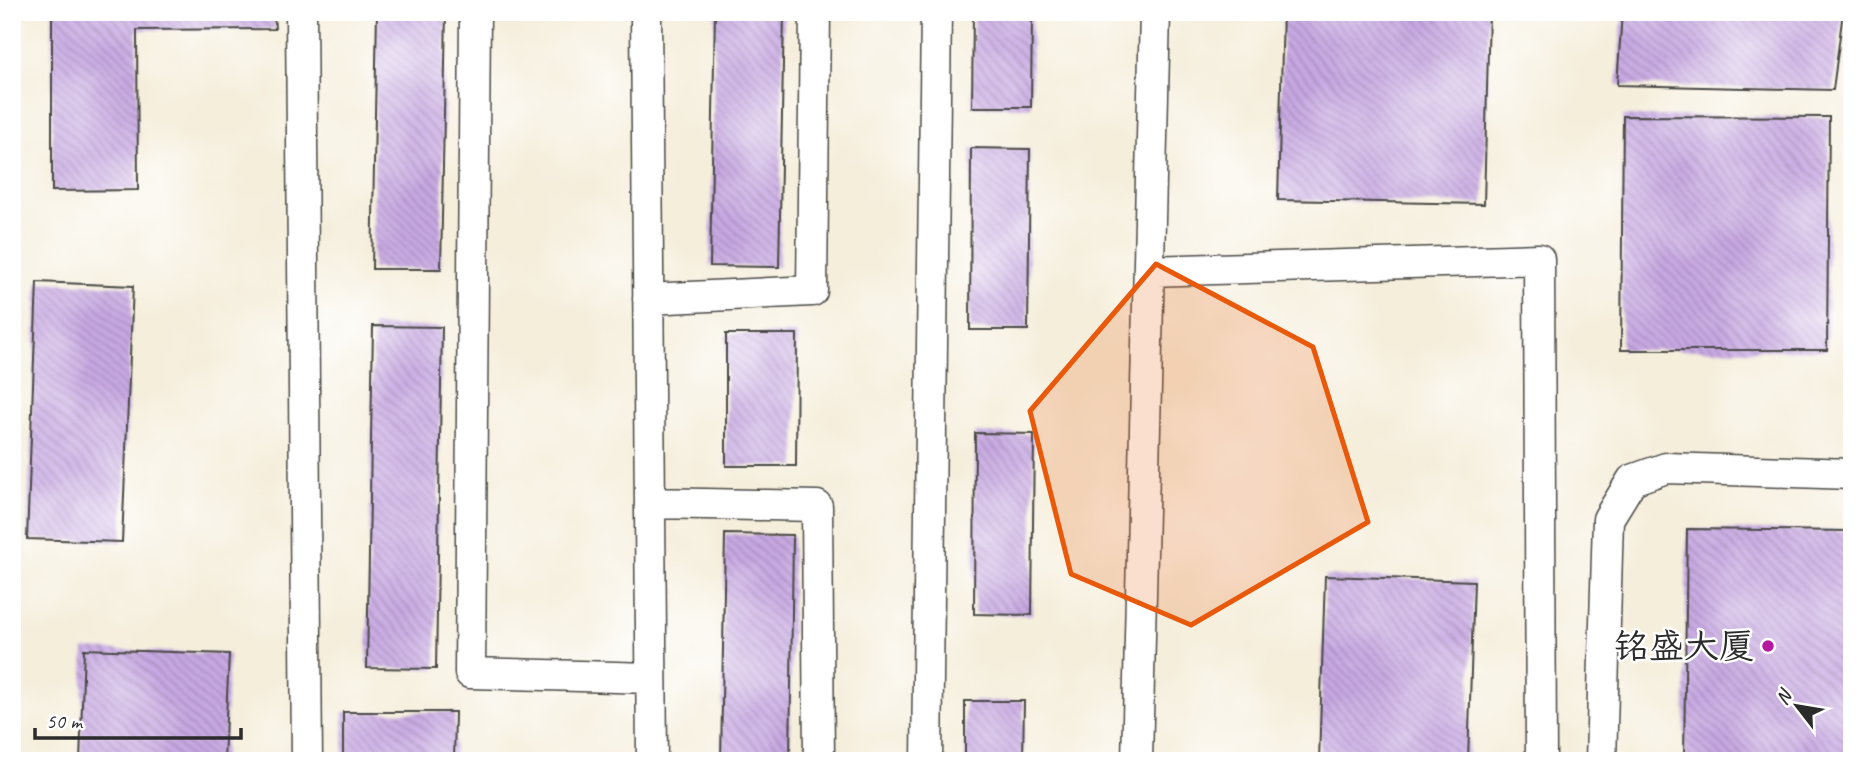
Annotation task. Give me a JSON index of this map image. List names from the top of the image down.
{
  "places": ["铭盛大厦"],
  "scale_bar": "50 m",
  "north": "top left"
}
